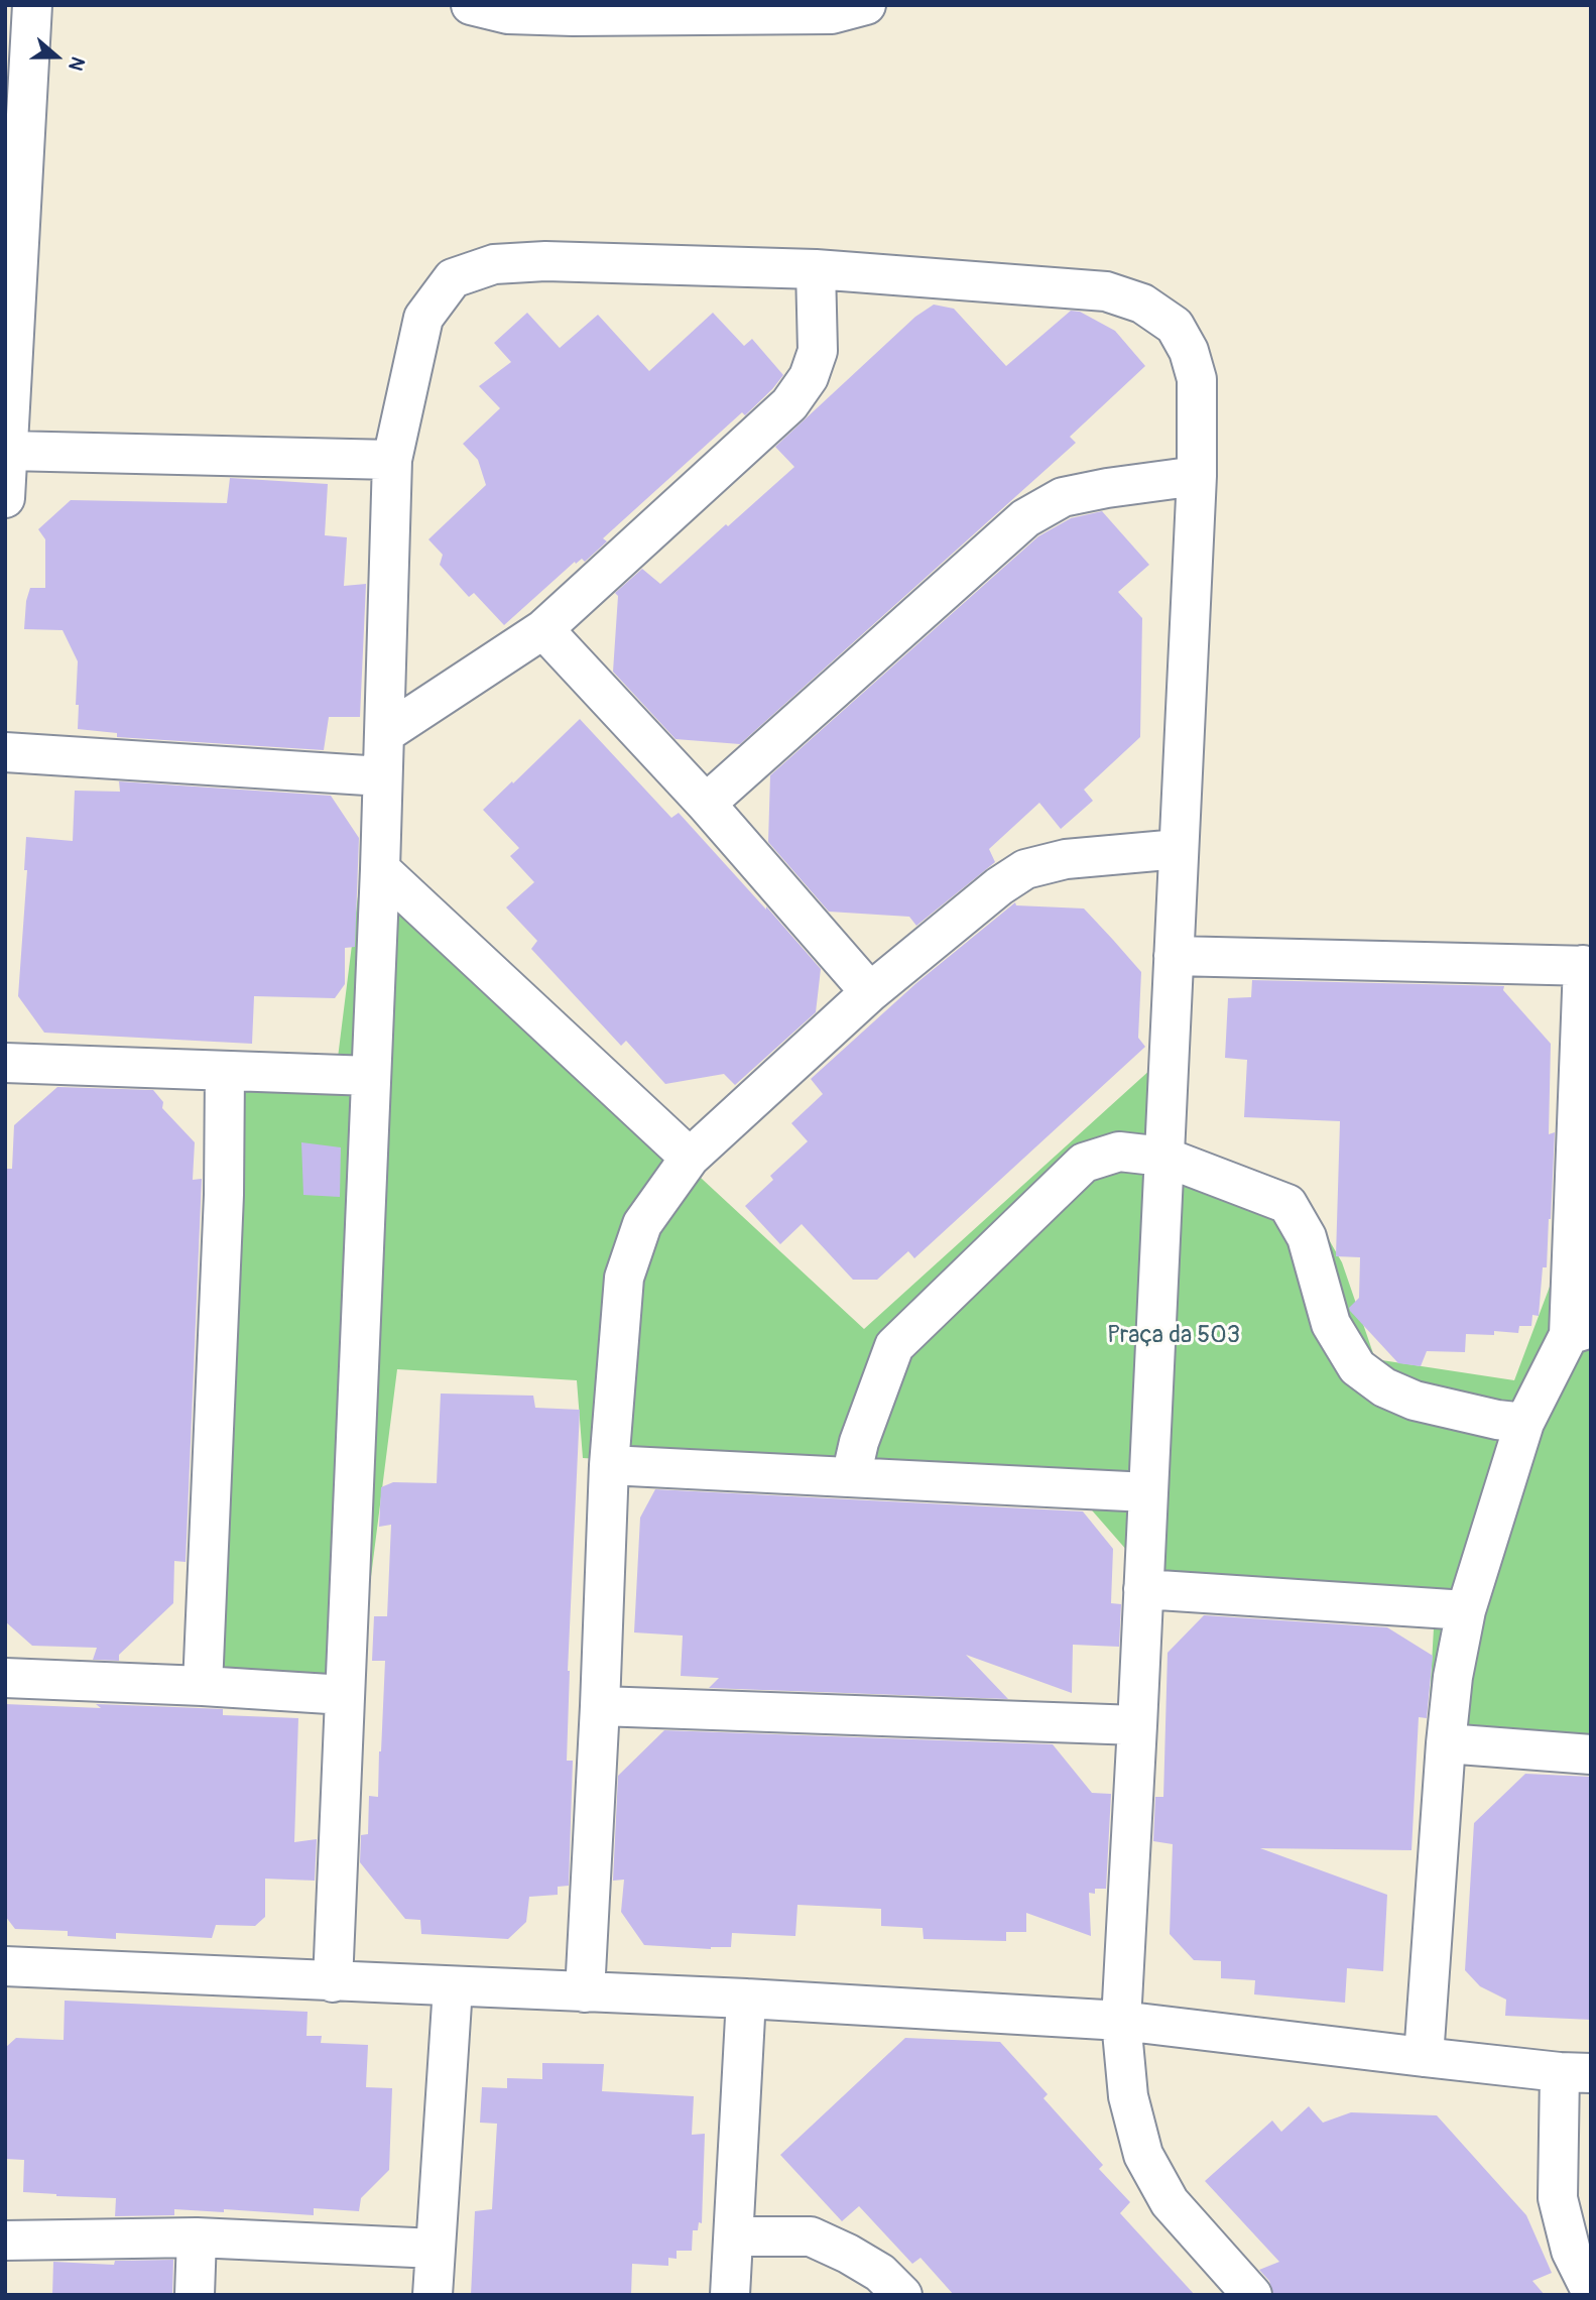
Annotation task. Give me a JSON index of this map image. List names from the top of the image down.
{
  "parks": ["Praça da 503"],
  "north": "right"
}
